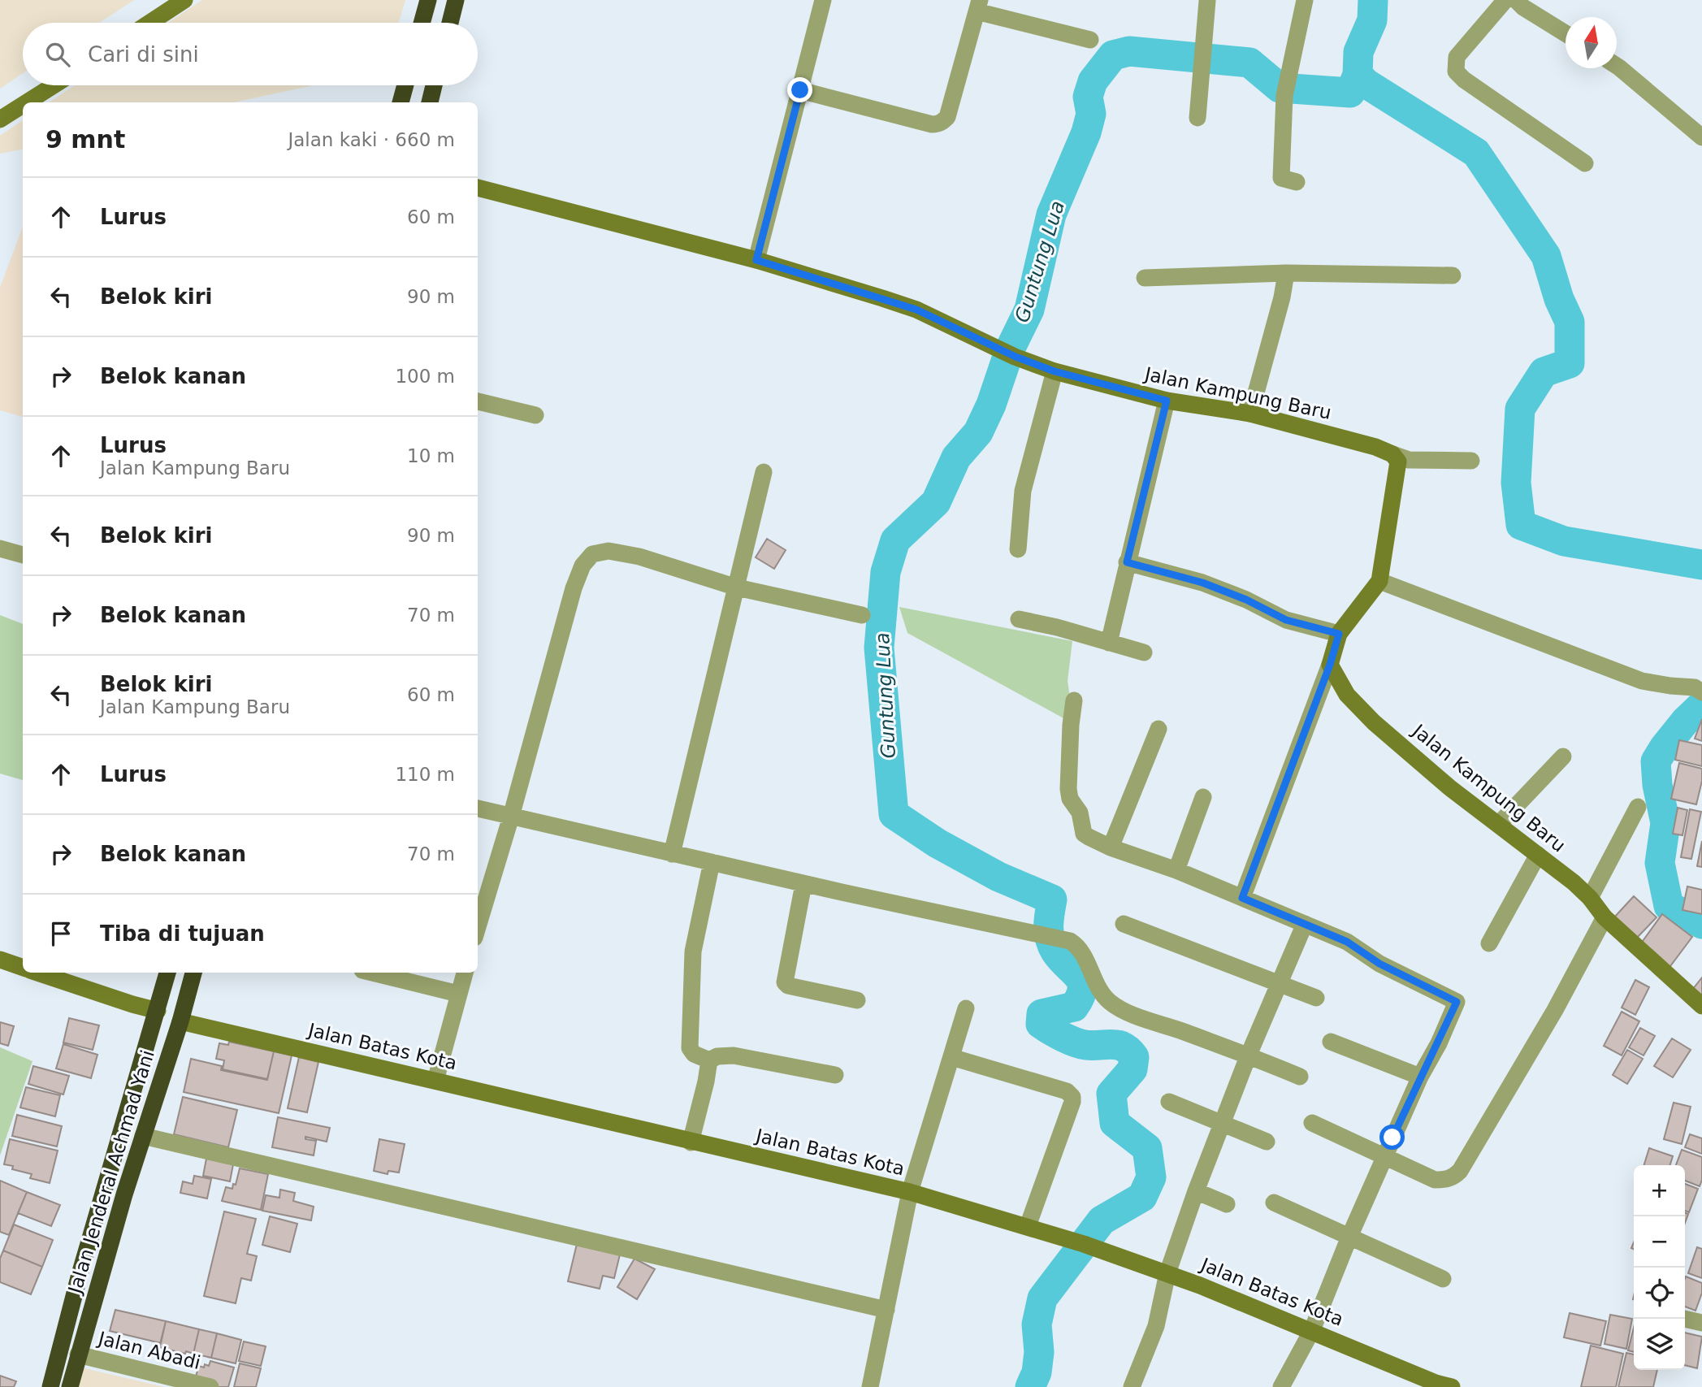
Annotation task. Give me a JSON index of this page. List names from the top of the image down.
{
  "streets": {
    "highway": ["Jalan Jenderal Achmad Yani"],
    "street": ["Jalan Kampung Baru", "Jalan Batas Kota", "Jalan Abadi"]
  },
  "crossings": [
    ["Jalan Batas Kota", "Jalan Jenderal Achmad Yani"],
    ["Jalan Jenderal Achmad Yani", "Jalan Abadi"]
  ],
  "water": ["Guntung Lua"],
  "north": "top",
  "page": {
    "search": "Cari di sini",
    "heading": ["9 mnt", "Jalan kaki · 660 m"],
    "list": [
      ["Lurus", "60 m"],
      ["Belok kiri", "90 m"],
      ["Belok kanan", "100 m"],
      ["Lurus", "Jalan Kampung Baru", "10 m"],
      ["Belok kiri", "90 m"],
      ["Belok kanan", "70 m"],
      ["Belok kiri", "Jalan Kampung Baru", "60 m"],
      ["Lurus", "110 m"],
      ["Belok kanan", "70 m"],
      "Tiba di tujuan"
    ],
    "map_buttons": ["+", "−"]
  }
}
